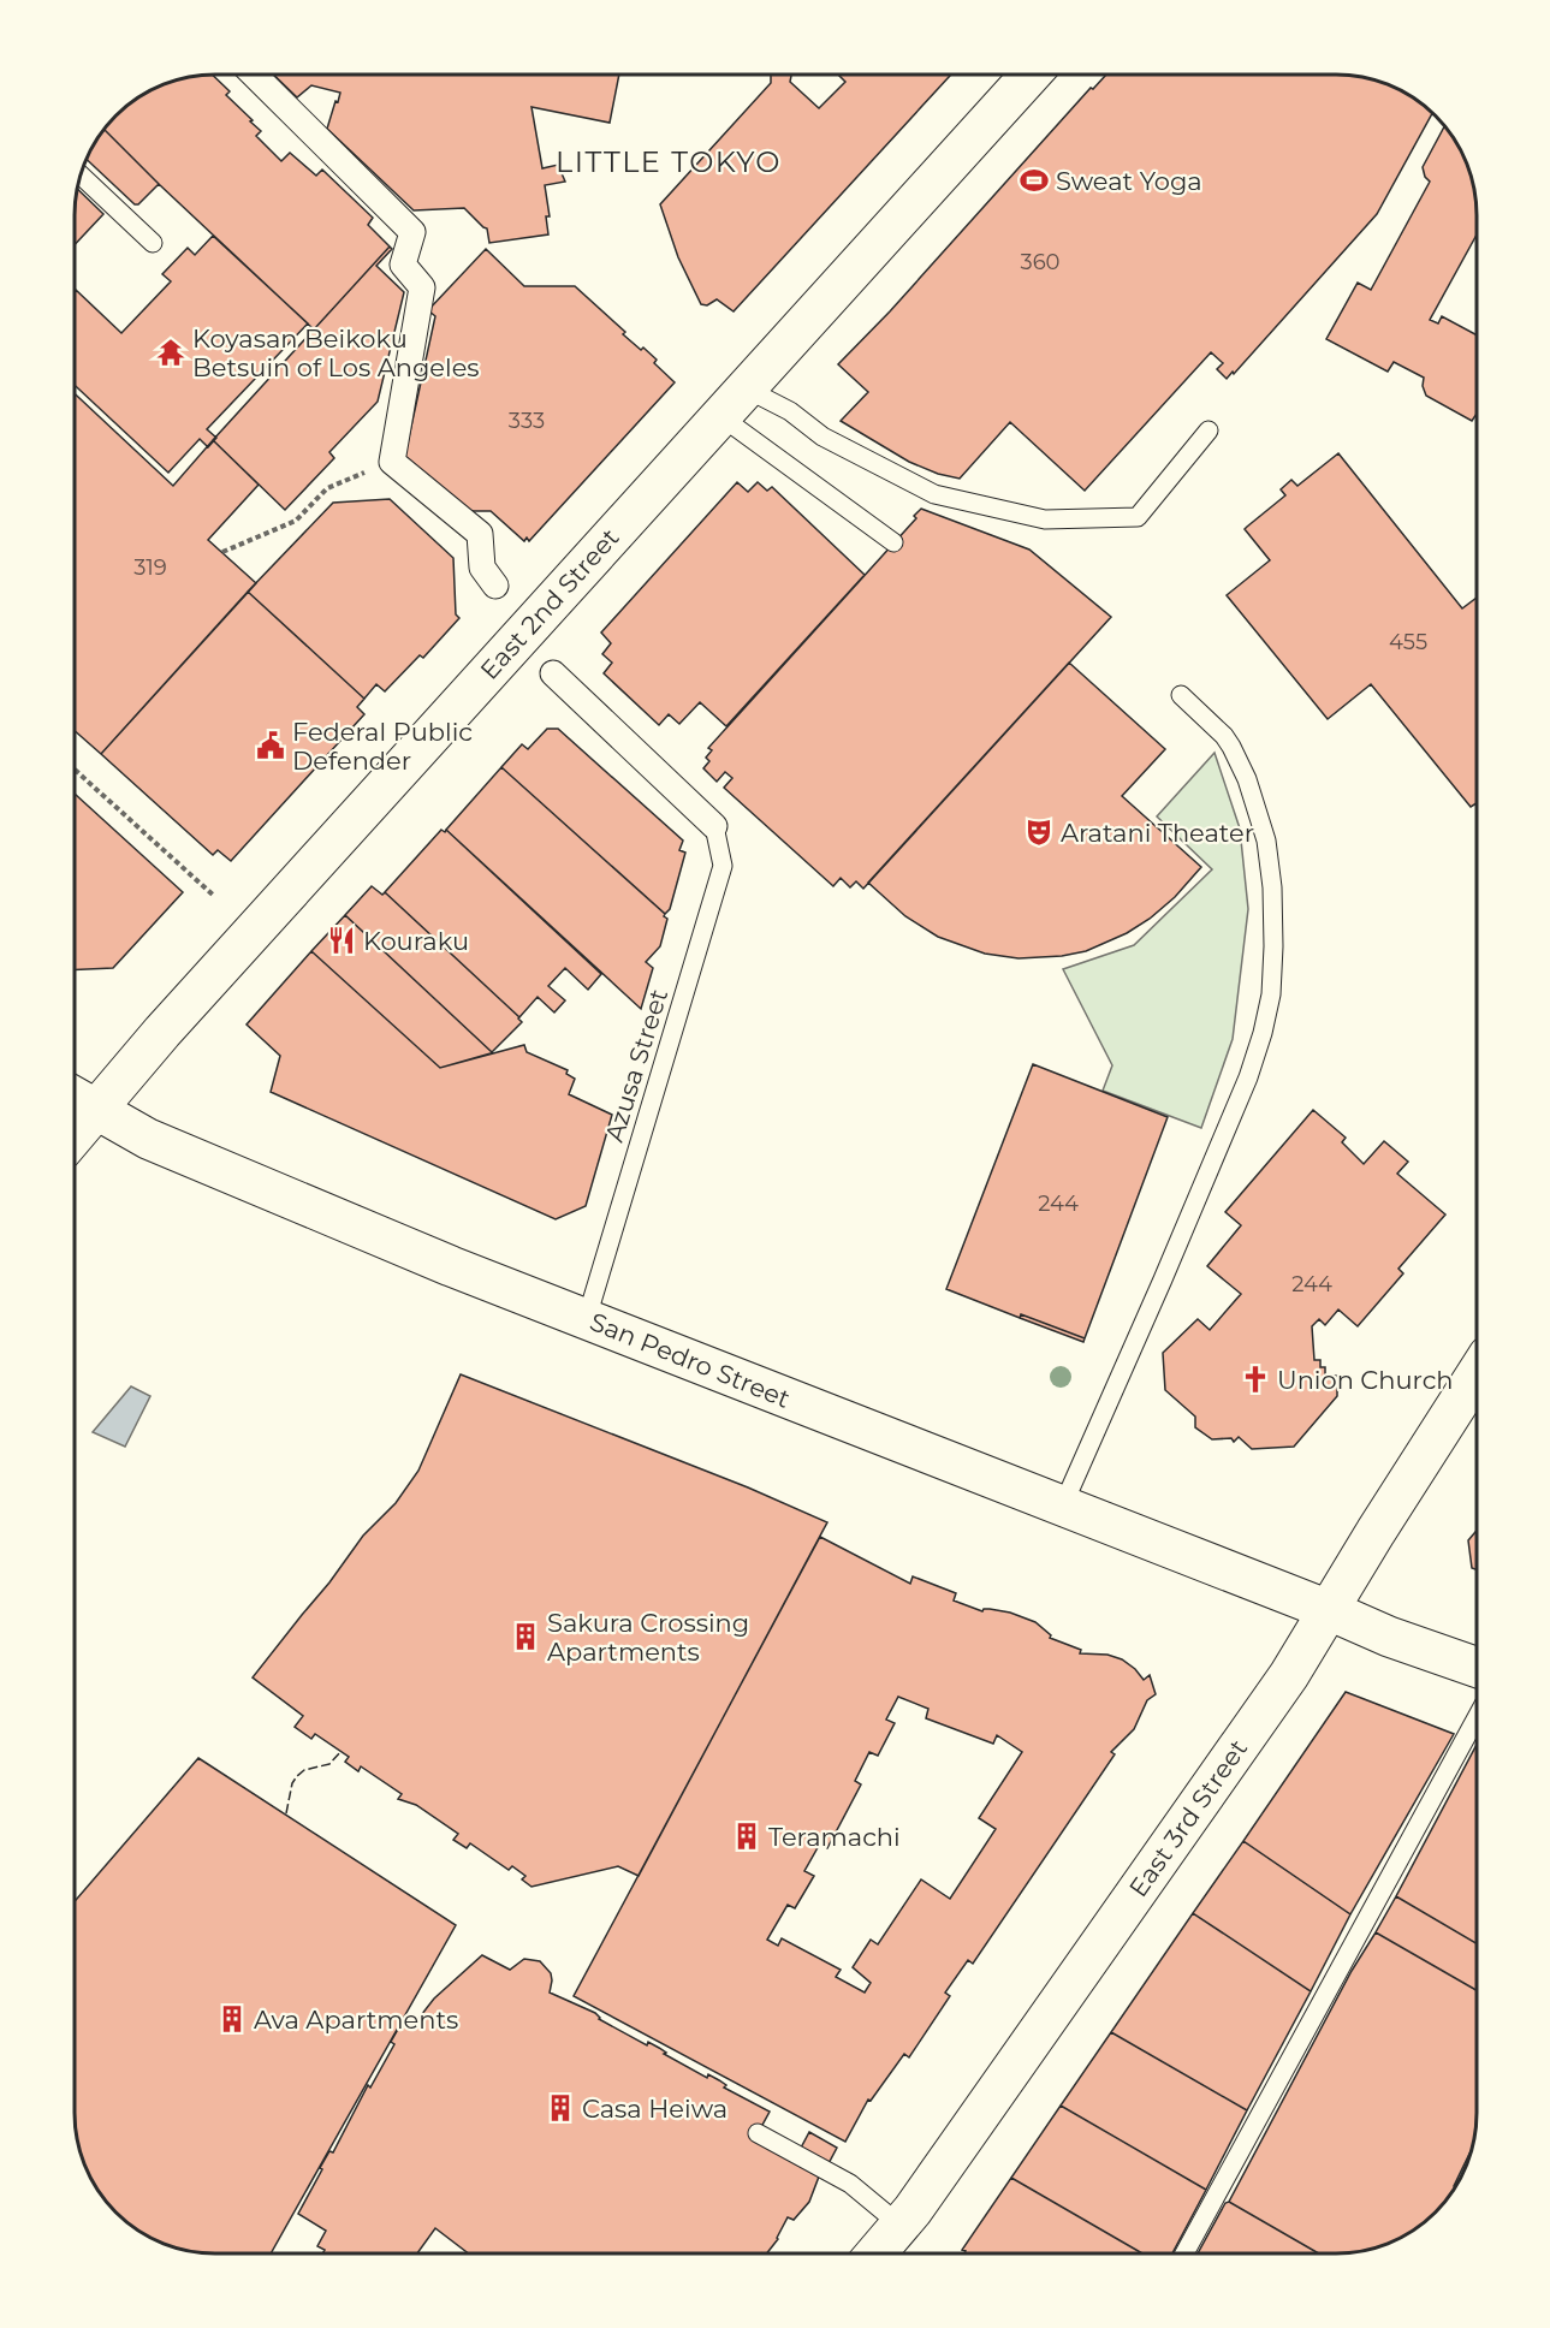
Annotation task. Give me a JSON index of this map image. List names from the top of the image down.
{
  "streets": {
    "main road": ["East 2nd Street", "San Pedro Street", "East 3rd Street"],
    "lane": ["Azusa Street"]
  },
  "crossings": [
    ["East 2nd Street", "San Pedro Street"],
    ["Azusa Street", "San Pedro Street"],
    ["San Pedro Street", "East 3rd Street"]
  ],
  "districts": ["LITTLE TOKYO"],
  "places": {
    "sports": ["Sweat Yoga"],
    "temple": ["Koyasan Beikoku Betsuin of Los Angeles"],
    "public building": ["Federal Public Defender"],
    "theatre": ["Aratani Theater"],
    "restaurant": ["Kouraku"],
    "church": ["Union Church"],
    "building": [
      "Sakura Crossing Apartments",
      "Teramachi",
      "Ava Apartments",
      "Casa Heiwa"
    ]
  },
  "house_numbers": [
    "360",
    "333",
    "319",
    "455",
    "244",
    "244"
  ]
}
